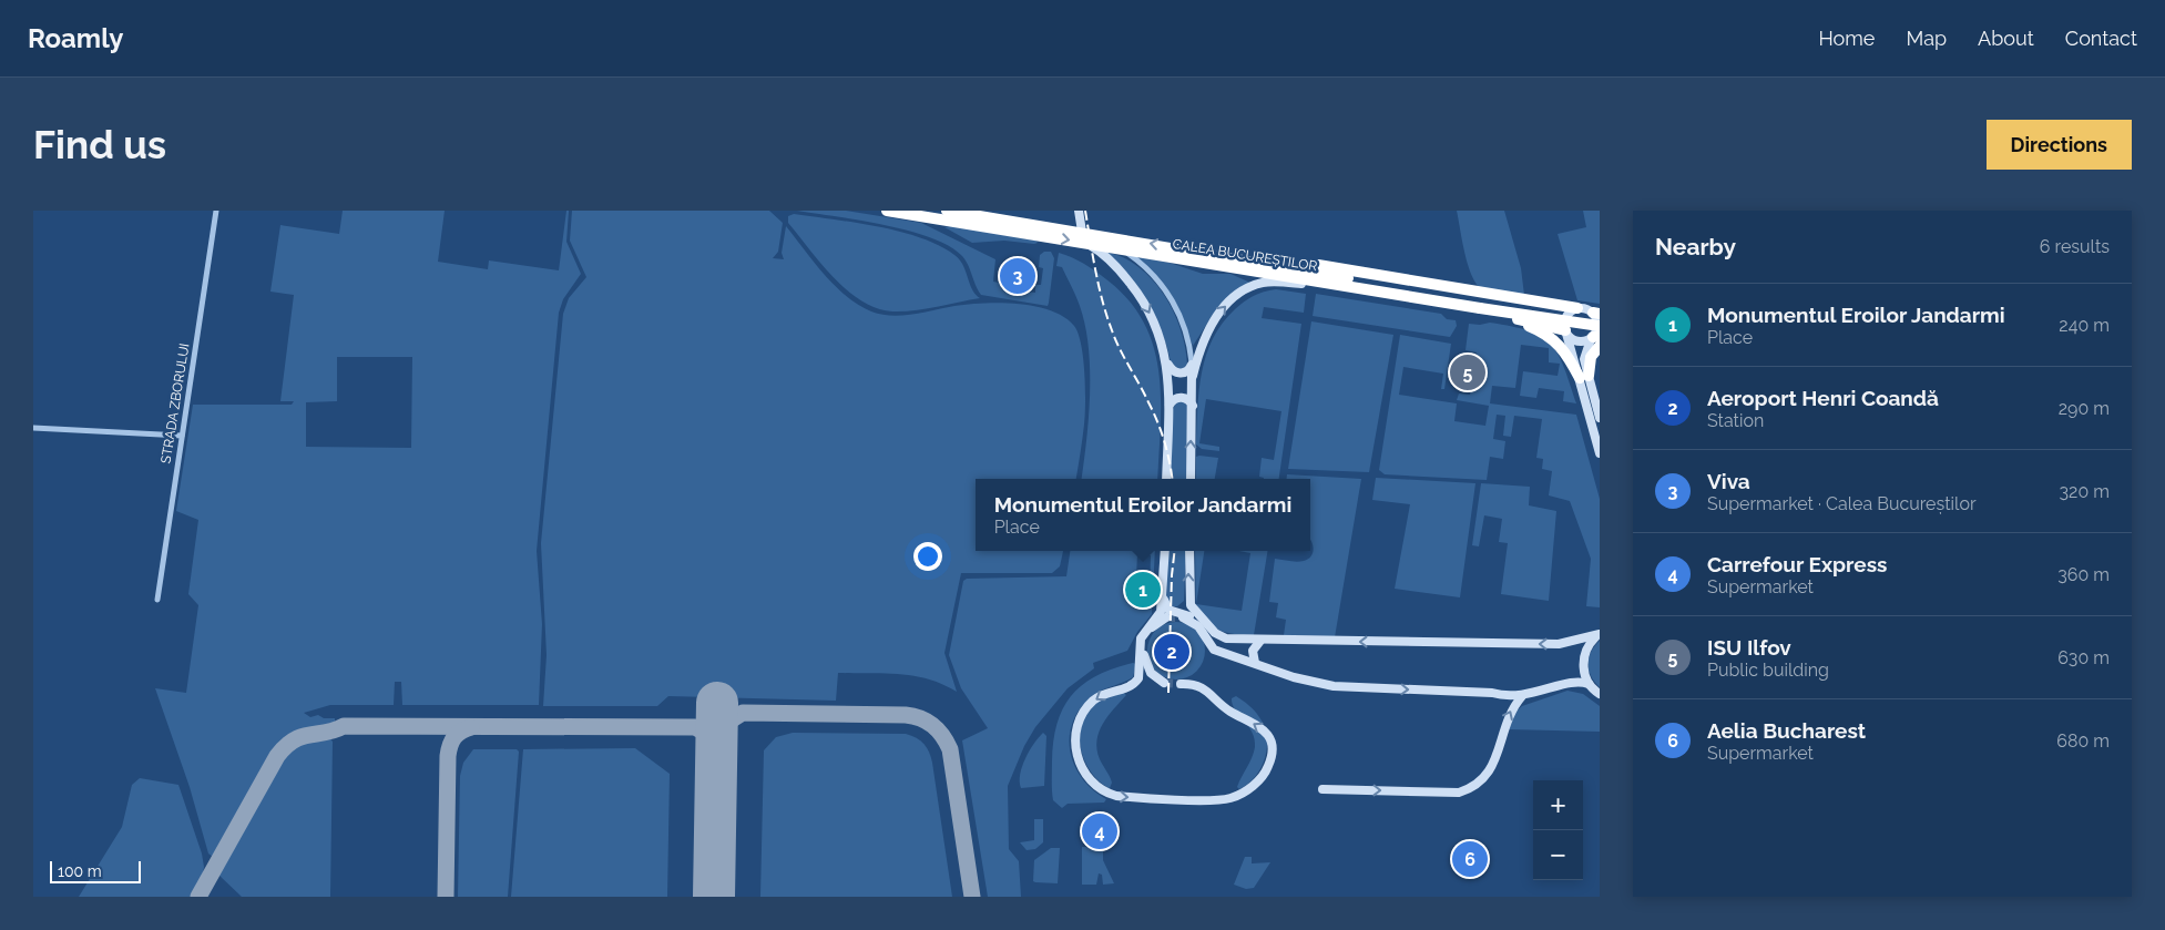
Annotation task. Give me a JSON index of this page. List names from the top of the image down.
{
  "streets": {
    "highway": ["CALEA BUCUREȘTILOR"],
    "street": ["STRADA ZBORULUI"]
  },
  "scale_bar": "100 m",
  "page": {
    "header": "Roamly",
    "nav": [
      "Home",
      "Map",
      "About",
      "Contact"
    ],
    "buttons": "Directions",
    "title": "Find us",
    "heading": ["Nearby", "6 results"],
    "pins": [
      "3",
      "5",
      "1",
      "2",
      "4",
      "6"
    ],
    "list": [
      {
        "mark": "1",
        "name": "Monumentul Eroilor Jandarmi",
        "note": "Place",
        "value": "240 m"
      },
      {
        "mark": "2",
        "name": "Aeroport Henri Coandă",
        "note": "Station",
        "value": "290 m"
      },
      {
        "mark": "3",
        "name": "Viva",
        "note": "Supermarket · Calea Bucureștilor",
        "value": "320 m"
      },
      {
        "mark": "4",
        "name": "Carrefour Express",
        "note": "Supermarket",
        "value": "360 m"
      },
      {
        "mark": "5",
        "name": "ISU Ilfov",
        "note": "Public building",
        "value": "630 m"
      },
      {
        "mark": "6",
        "name": "Aelia Bucharest",
        "note": "Supermarket",
        "value": "680 m"
      }
    ],
    "popup": ["Monumentul Eroilor Jandarmi", "Place"],
    "map_buttons": ["+", "−"],
    "scale": "100 m"
  }
}
